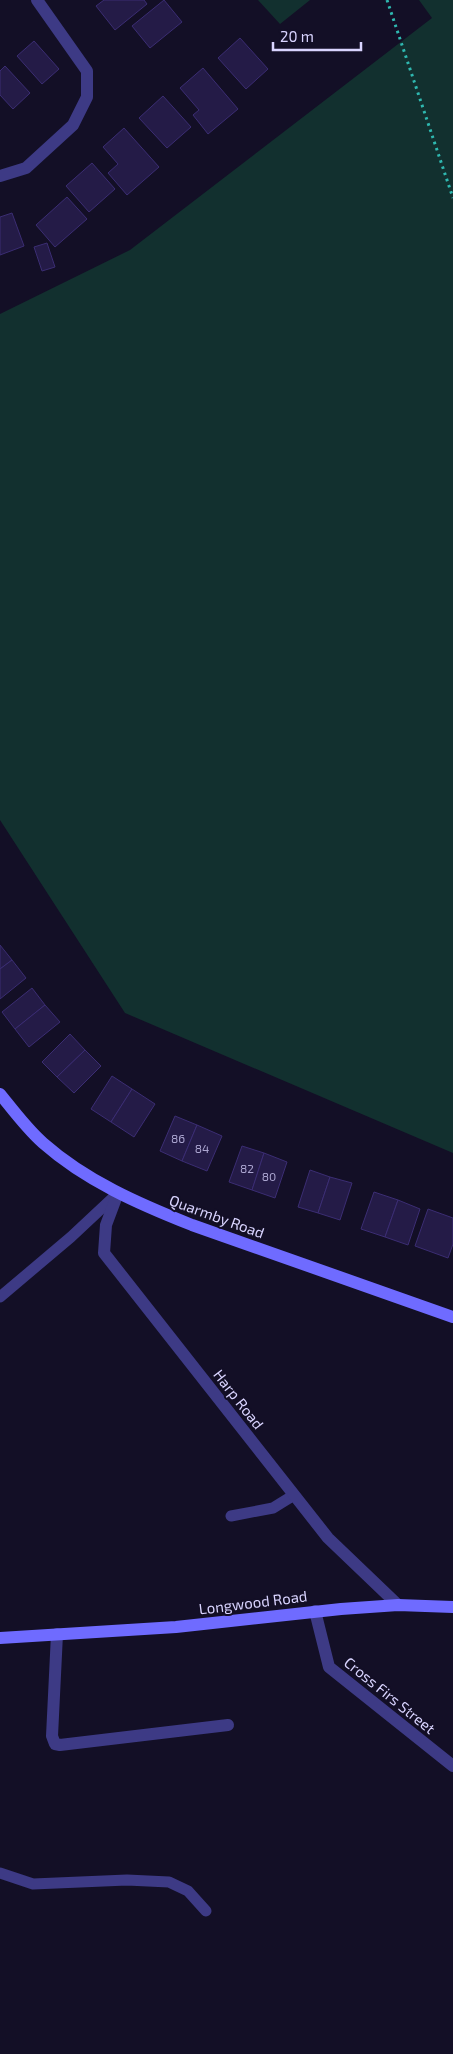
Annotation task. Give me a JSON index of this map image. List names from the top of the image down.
{
  "streets": {
    "street": [
      "Quarmby Road",
      "Harp Road",
      "Longwood Road",
      "Cross Firs Street"
    ]
  },
  "crossings": [
    ["Quarmby Road", "Harp Road"],
    ["Harp Road", "Longwood Road"],
    ["Longwood Road", "Cross Firs Street"]
  ],
  "house_numbers": [
    "86",
    "84",
    "82",
    "80"
  ],
  "scale_bar": "20 m"
}
